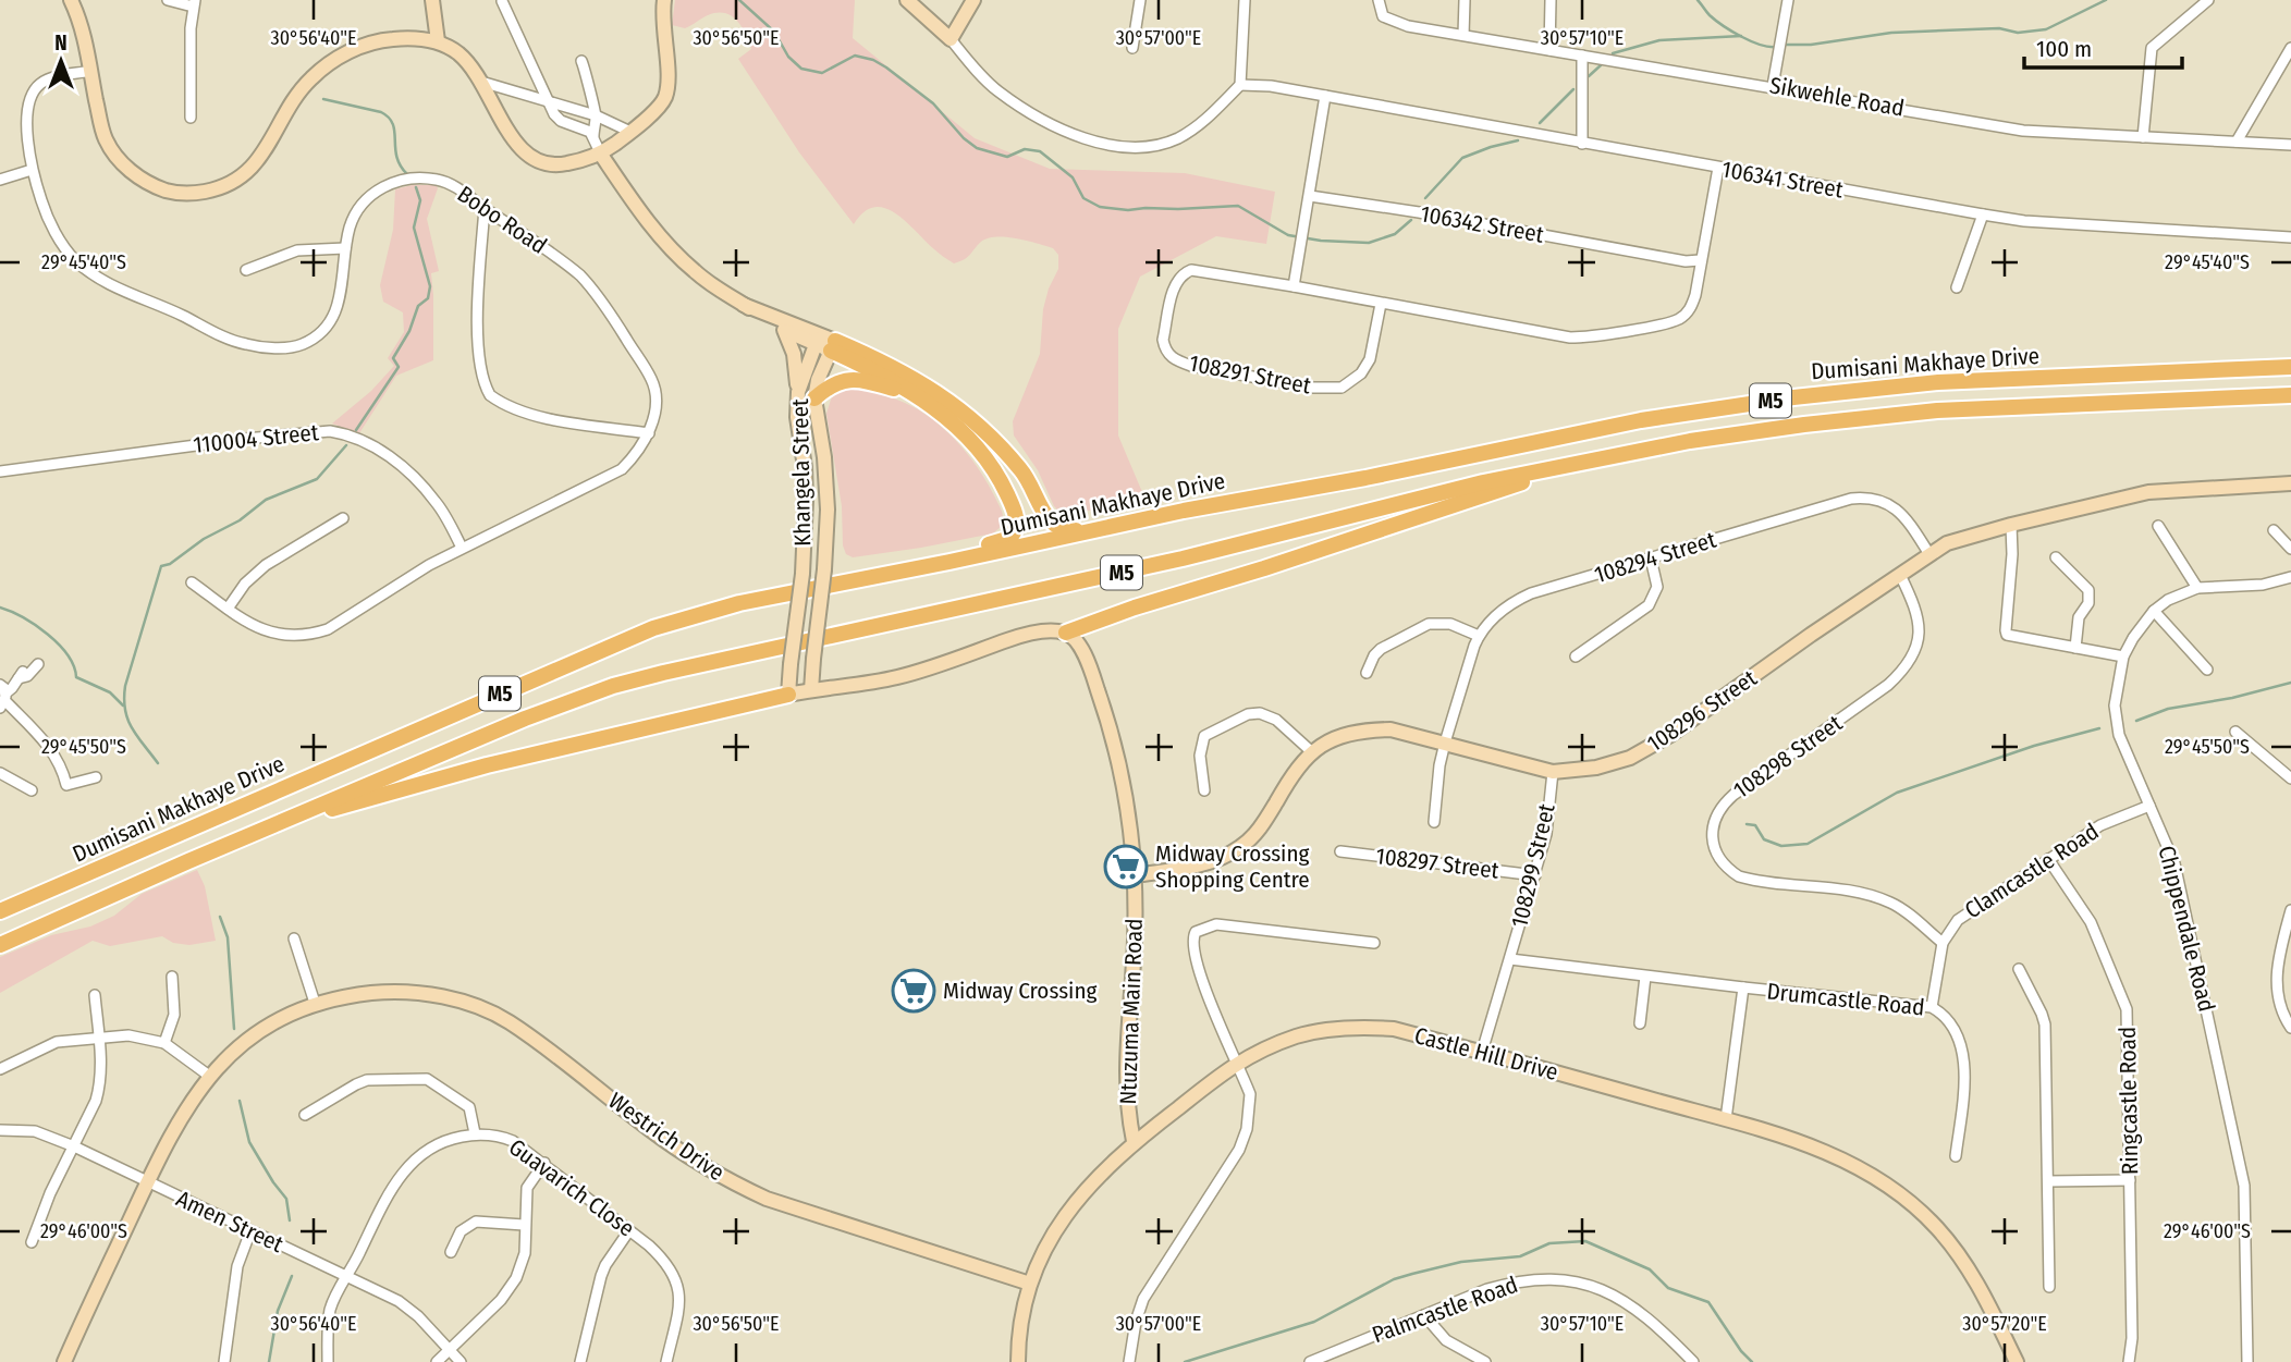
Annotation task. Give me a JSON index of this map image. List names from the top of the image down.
{
  "streets": {
    "main road": ["Dumisani Makhaye Drive", "M5"],
    "street": [
      "Sikwehle Road",
      "106341 Street",
      "Bobo Road",
      "106342 Street",
      "108291 Street",
      "110004 Street",
      "Khangela Street",
      "108294 Street",
      "108296 Street",
      "108298 Street",
      "108297 Street",
      "108299 Street",
      "Clamcastle Road",
      "Chippendale Road",
      "Drumcastle Road",
      "Ntuzuma Main Road",
      "Castle Hill Drive",
      "Ringcastle Road",
      "Westrich Drive",
      "Guavarich Close",
      "Amen Street",
      "Palmcastle Road"
    ]
  },
  "crossings": [
    ["106341 Street", "108291 Street"],
    ["Bobo Road", "110004 Street"],
    ["106342 Street", "108291 Street"],
    ["108294 Street", "108296 Street"],
    ["108296 Street", "108298 Street"],
    ["108296 Street", "108299 Street"],
    ["108296 Street", "Ntuzuma Main Road"],
    ["108298 Street", "Clamcastle Road"],
    ["108297 Street", "108299 Street"],
    ["108299 Street", "Drumcastle Road"],
    ["Clamcastle Road", "Chippendale Road"],
    ["Clamcastle Road", "Ringcastle Road"],
    ["Ntuzuma Main Road", "Castle Hill Drive"],
    ["Castle Hill Drive", "Westrich Drive"],
    ["Westrich Drive", "Amen Street"],
    ["Guavarich Close", "Amen Street"]
  ],
  "places": {
    "supermarket": ["Midway Crossing Shopping Centre", "Midway Crossing"]
  },
  "scale_bar": "100 m",
  "north": "top",
  "coordinates": [
    "30°56'40\"E",
    "30°56'50\"E",
    "30°57'00\"E",
    "30°57'10\"E",
    "29°45'40\"S",
    "29°45'50\"S",
    "29°46'00\"S",
    "30°57'20\"E"
  ]
}
